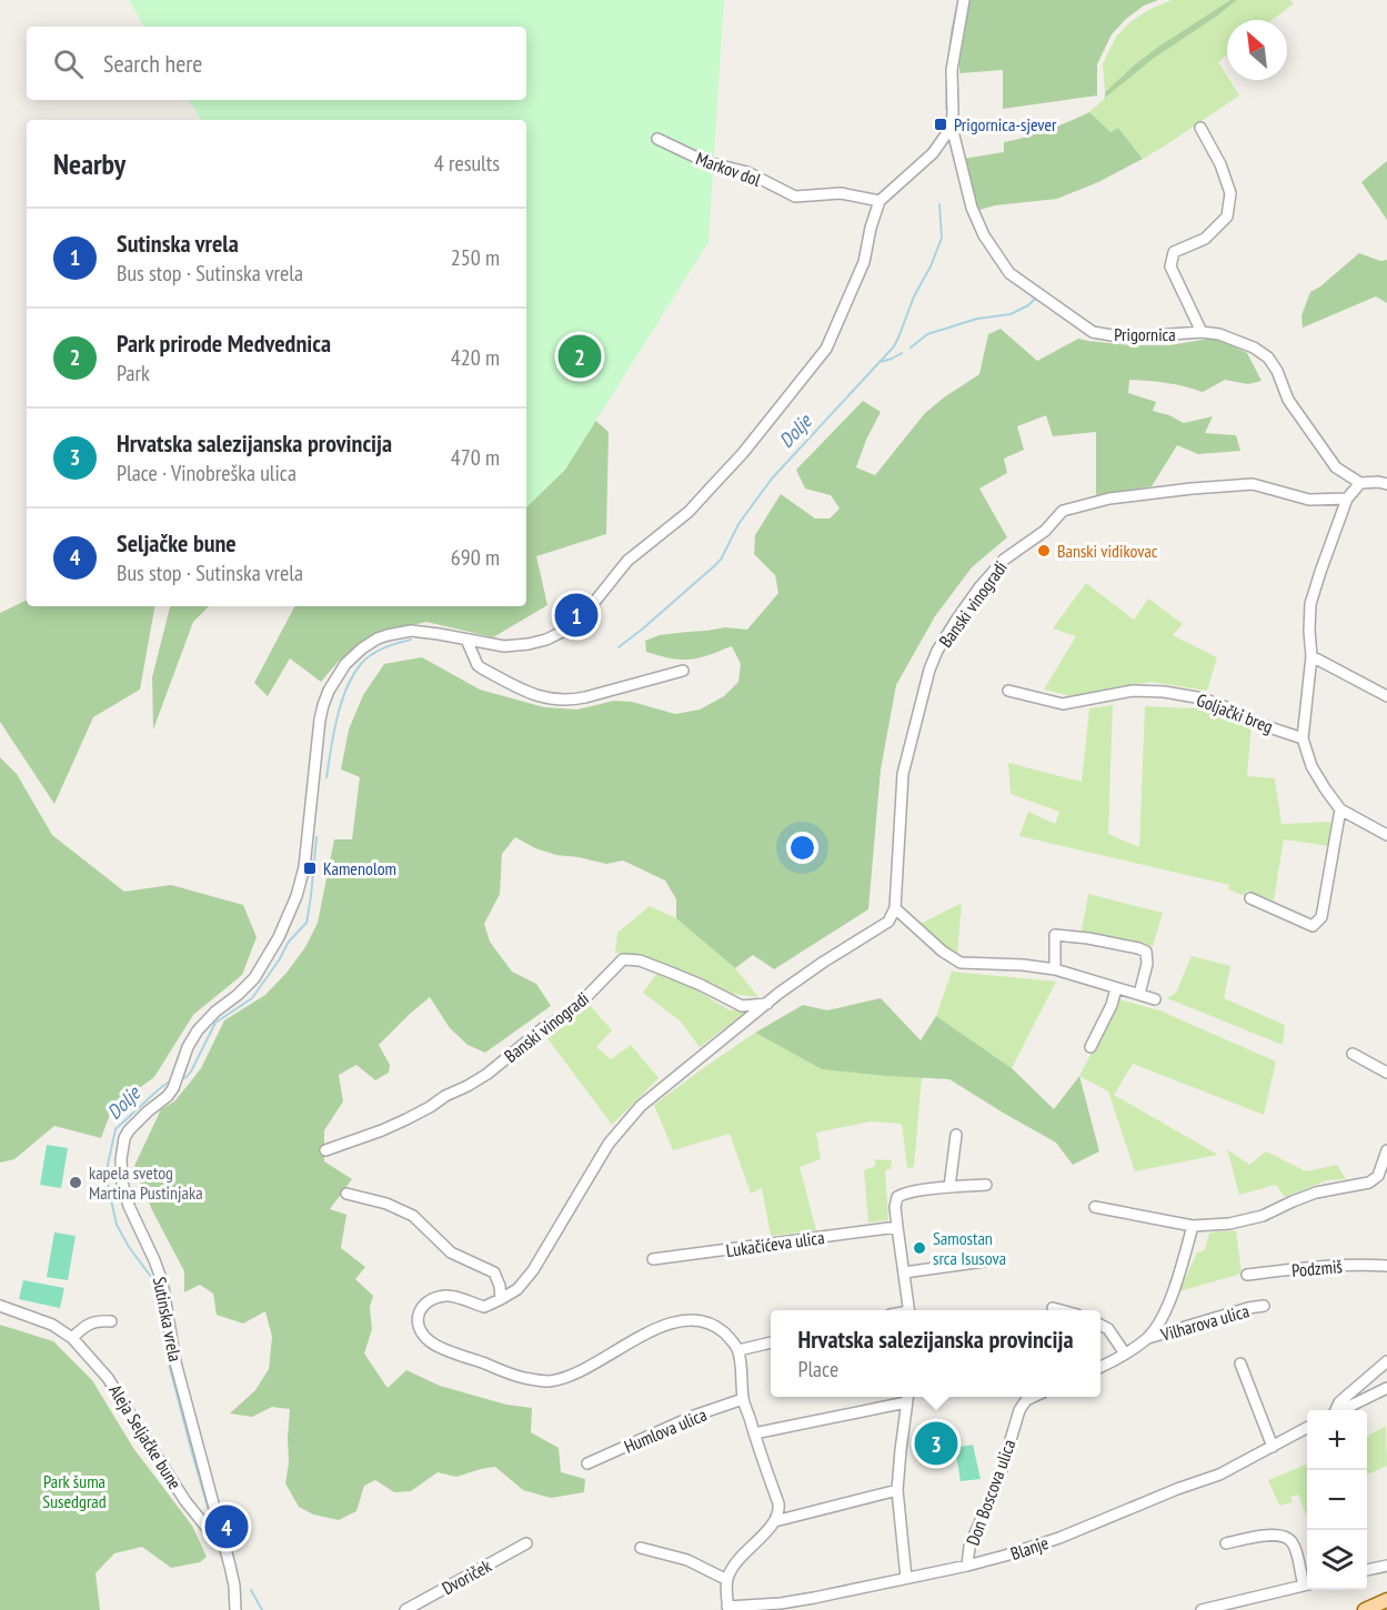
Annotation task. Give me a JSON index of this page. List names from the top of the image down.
{
  "streets": {
    "street": [
      "Markov dol",
      "Prigornica",
      "Banski vinogradi",
      "Goljački breg",
      "Lukačićeva ulica",
      "Podzmiš",
      "Sutinska vrela",
      "Vilharova ulica",
      "Humlova ulica",
      "Aleja Seljačke bune",
      "Don Boscova ulica",
      "Blanje",
      "Dvoriček"
    ]
  },
  "crossings": [
    ["Markov dol", "Sutinska vrela"],
    ["Sutinska vrela", "Aleja Seljačke bune"],
    ["Don Boscova ulica", "Blanje"]
  ],
  "water": ["Dolje"],
  "parks": ["Park šuma Susedgrad"],
  "places": {
    "transit": ["Prigornica-sjever", "Kamenolom"],
    "other": ["Banski vidikovac", "kapela svetog Martina Pustinjaka", "Samostan srca Isusova"]
  },
  "north": "top left",
  "page": {
    "search": "Search here",
    "heading": ["Nearby", "4 results"],
    "list": [
      {
        "mark": "1",
        "name": "Sutinska vrela",
        "note": "Bus stop · Sutinska vrela",
        "value": "250 m"
      },
      {
        "mark": "2",
        "name": "Park prirode Medvednica",
        "note": "Park",
        "value": "420 m"
      },
      {
        "mark": "3",
        "name": "Hrvatska salezijanska provincija",
        "note": "Place · Vinobreška ulica",
        "value": "470 m"
      },
      {
        "mark": "4",
        "name": "Seljačke bune",
        "note": "Bus stop · Sutinska vrela",
        "value": "690 m"
      }
    ],
    "pins": [
      "2",
      "1",
      "3",
      "4"
    ],
    "popup": ["Hrvatska salezijanska provincija", "Place"],
    "map_buttons": ["+", "−"]
  }
}
